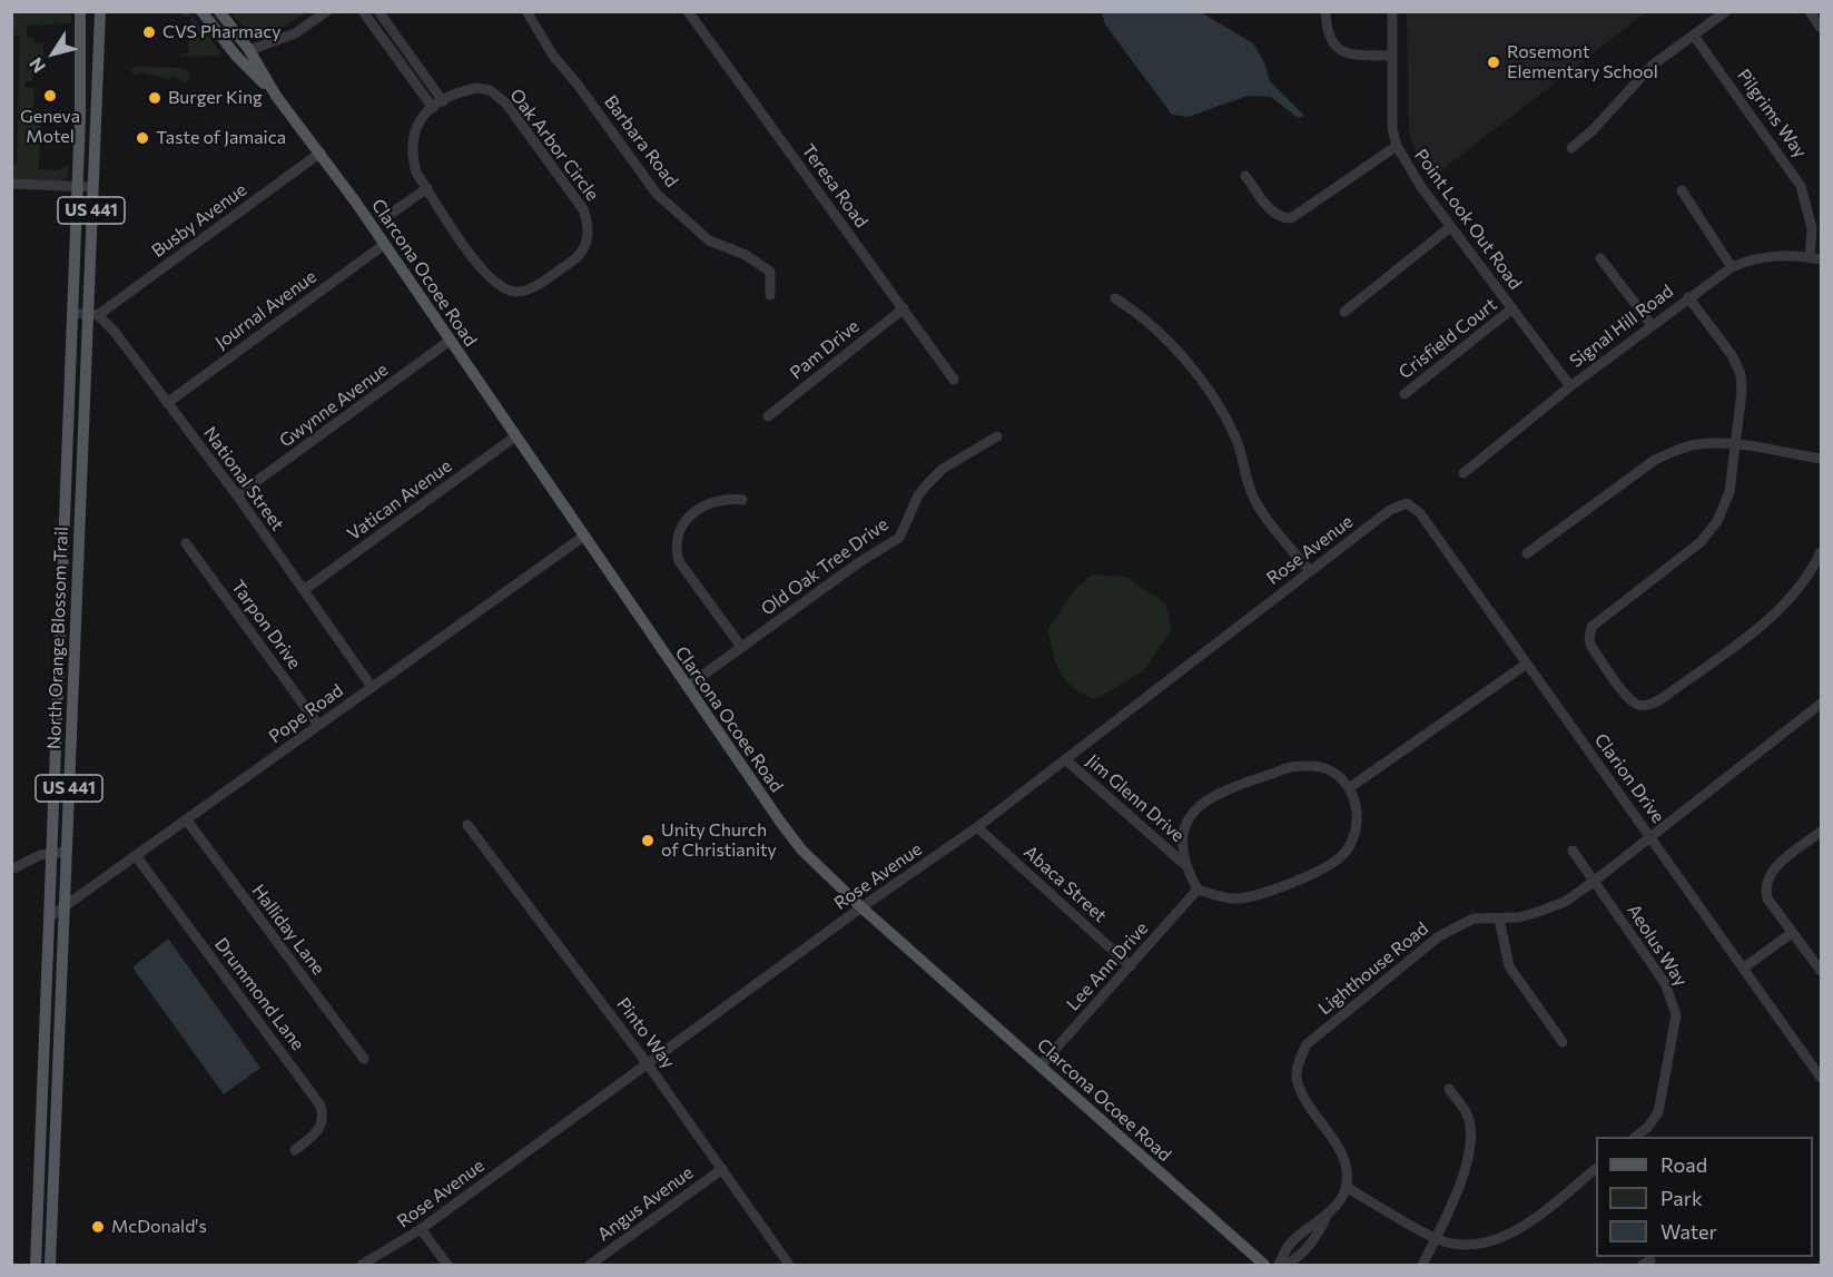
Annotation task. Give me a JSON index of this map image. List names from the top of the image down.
{
  "streets": {
    "main road": ["US 441", "Clarcona Ocoee Road", "North Orange Blossom Trail"],
    "street": [
      "Pilgrims Way",
      "Barbara Road",
      "Oak Arbor Circle",
      "Teresa Road",
      "Point Look Out Road",
      "Busby Avenue",
      "Journal Avenue",
      "Signal Hill Road",
      "Crisfield Court",
      "Pam Drive",
      "Gwynne Avenue",
      "National Street",
      "Vatican Avenue",
      "Rose Avenue",
      "Old Oak Tree Drive",
      "Tarpon Drive",
      "Pope Road",
      "Clarion Drive",
      "Jim Glenn Drive",
      "Abaca Street",
      "Halliday Lane",
      "Aeolus Way",
      "Lee Ann Drive",
      "Lighthouse Road",
      "Drummond Lane",
      "Pinto Way",
      "Angus Avenue"
    ]
  },
  "crossings": [
    ["Pilgrims Way", "Signal Hill Road"],
    ["Teresa Road", "Pam Drive"],
    ["Point Look Out Road", "Signal Hill Road"],
    ["Point Look Out Road", "Crisfield Court"],
    ["Busby Avenue", "Clarcona Ocoee Road"],
    ["Busby Avenue", "National Street"],
    ["Busby Avenue", "North Orange Blossom Trail"],
    ["Clarcona Ocoee Road", "Journal Avenue"],
    ["Clarcona Ocoee Road", "Gwynne Avenue"],
    ["Clarcona Ocoee Road", "Vatican Avenue"],
    ["Clarcona Ocoee Road", "Rose Avenue"],
    ["Clarcona Ocoee Road", "Old Oak Tree Drive"],
    ["Clarcona Ocoee Road", "Pope Road"],
    ["Clarcona Ocoee Road", "Lee Ann Drive"],
    ["Journal Avenue", "National Street"],
    ["Gwynne Avenue", "National Street"],
    ["National Street", "Vatican Avenue"],
    ["National Street", "North Orange Blossom Trail"],
    ["National Street", "Pope Road"],
    ["Rose Avenue", "Clarion Drive"],
    ["Rose Avenue", "Jim Glenn Drive"],
    ["Rose Avenue", "Abaca Street"],
    ["Rose Avenue", "Pinto Way"],
    ["Tarpon Drive", "Pope Road"],
    ["North Orange Blossom Trail", "Pope Road"],
    ["Pope Road", "Halliday Lane"],
    ["Pope Road", "Drummond Lane"],
    ["Clarion Drive", "Lighthouse Road"],
    ["Jim Glenn Drive", "Lee Ann Drive"],
    ["Abaca Street", "Lee Ann Drive"],
    ["Aeolus Way", "Lighthouse Road"],
    ["Pinto Way", "Angus Avenue"]
  ],
  "places": [
    "CVS Pharmacy",
    "Rosemont Elementary School",
    "Geneva Motel",
    "Burger King",
    "Taste of Jamaica",
    "Unity Church of Christianity",
    "McDonald's"
  ],
  "legend": ["Road", "Park", "Water"],
  "north": "bottom left"
}
